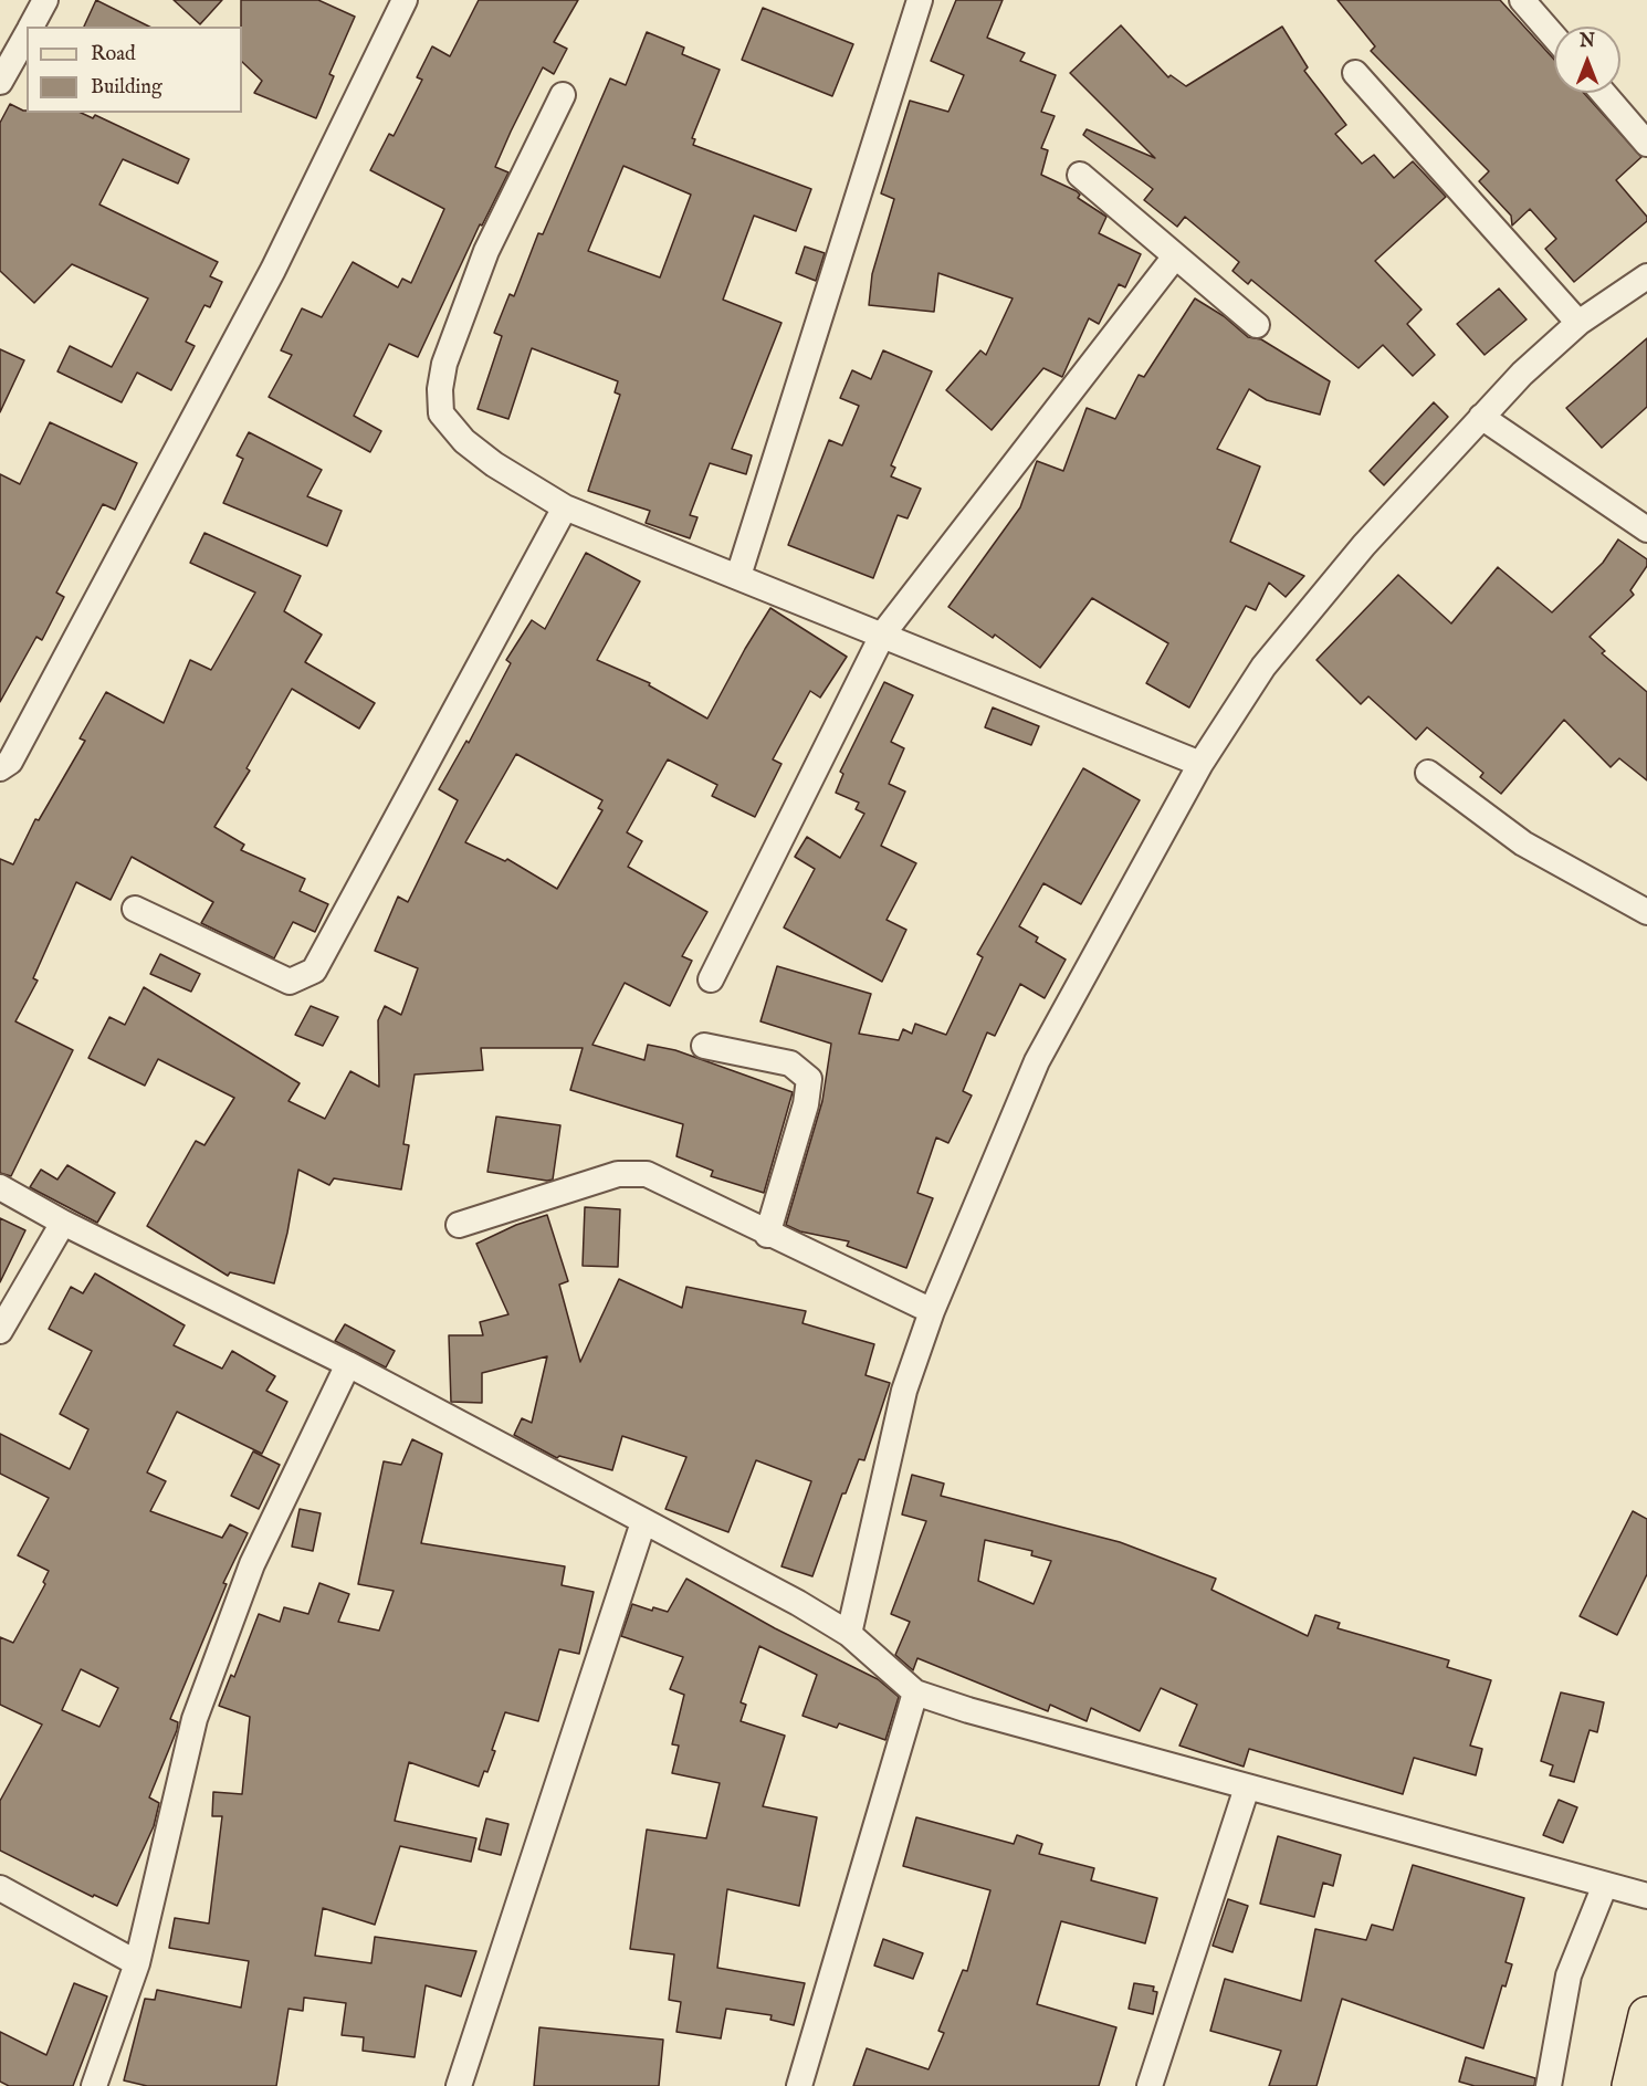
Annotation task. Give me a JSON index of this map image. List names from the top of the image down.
{
  "legend": ["Road", "Building"],
  "north": "top"
}
